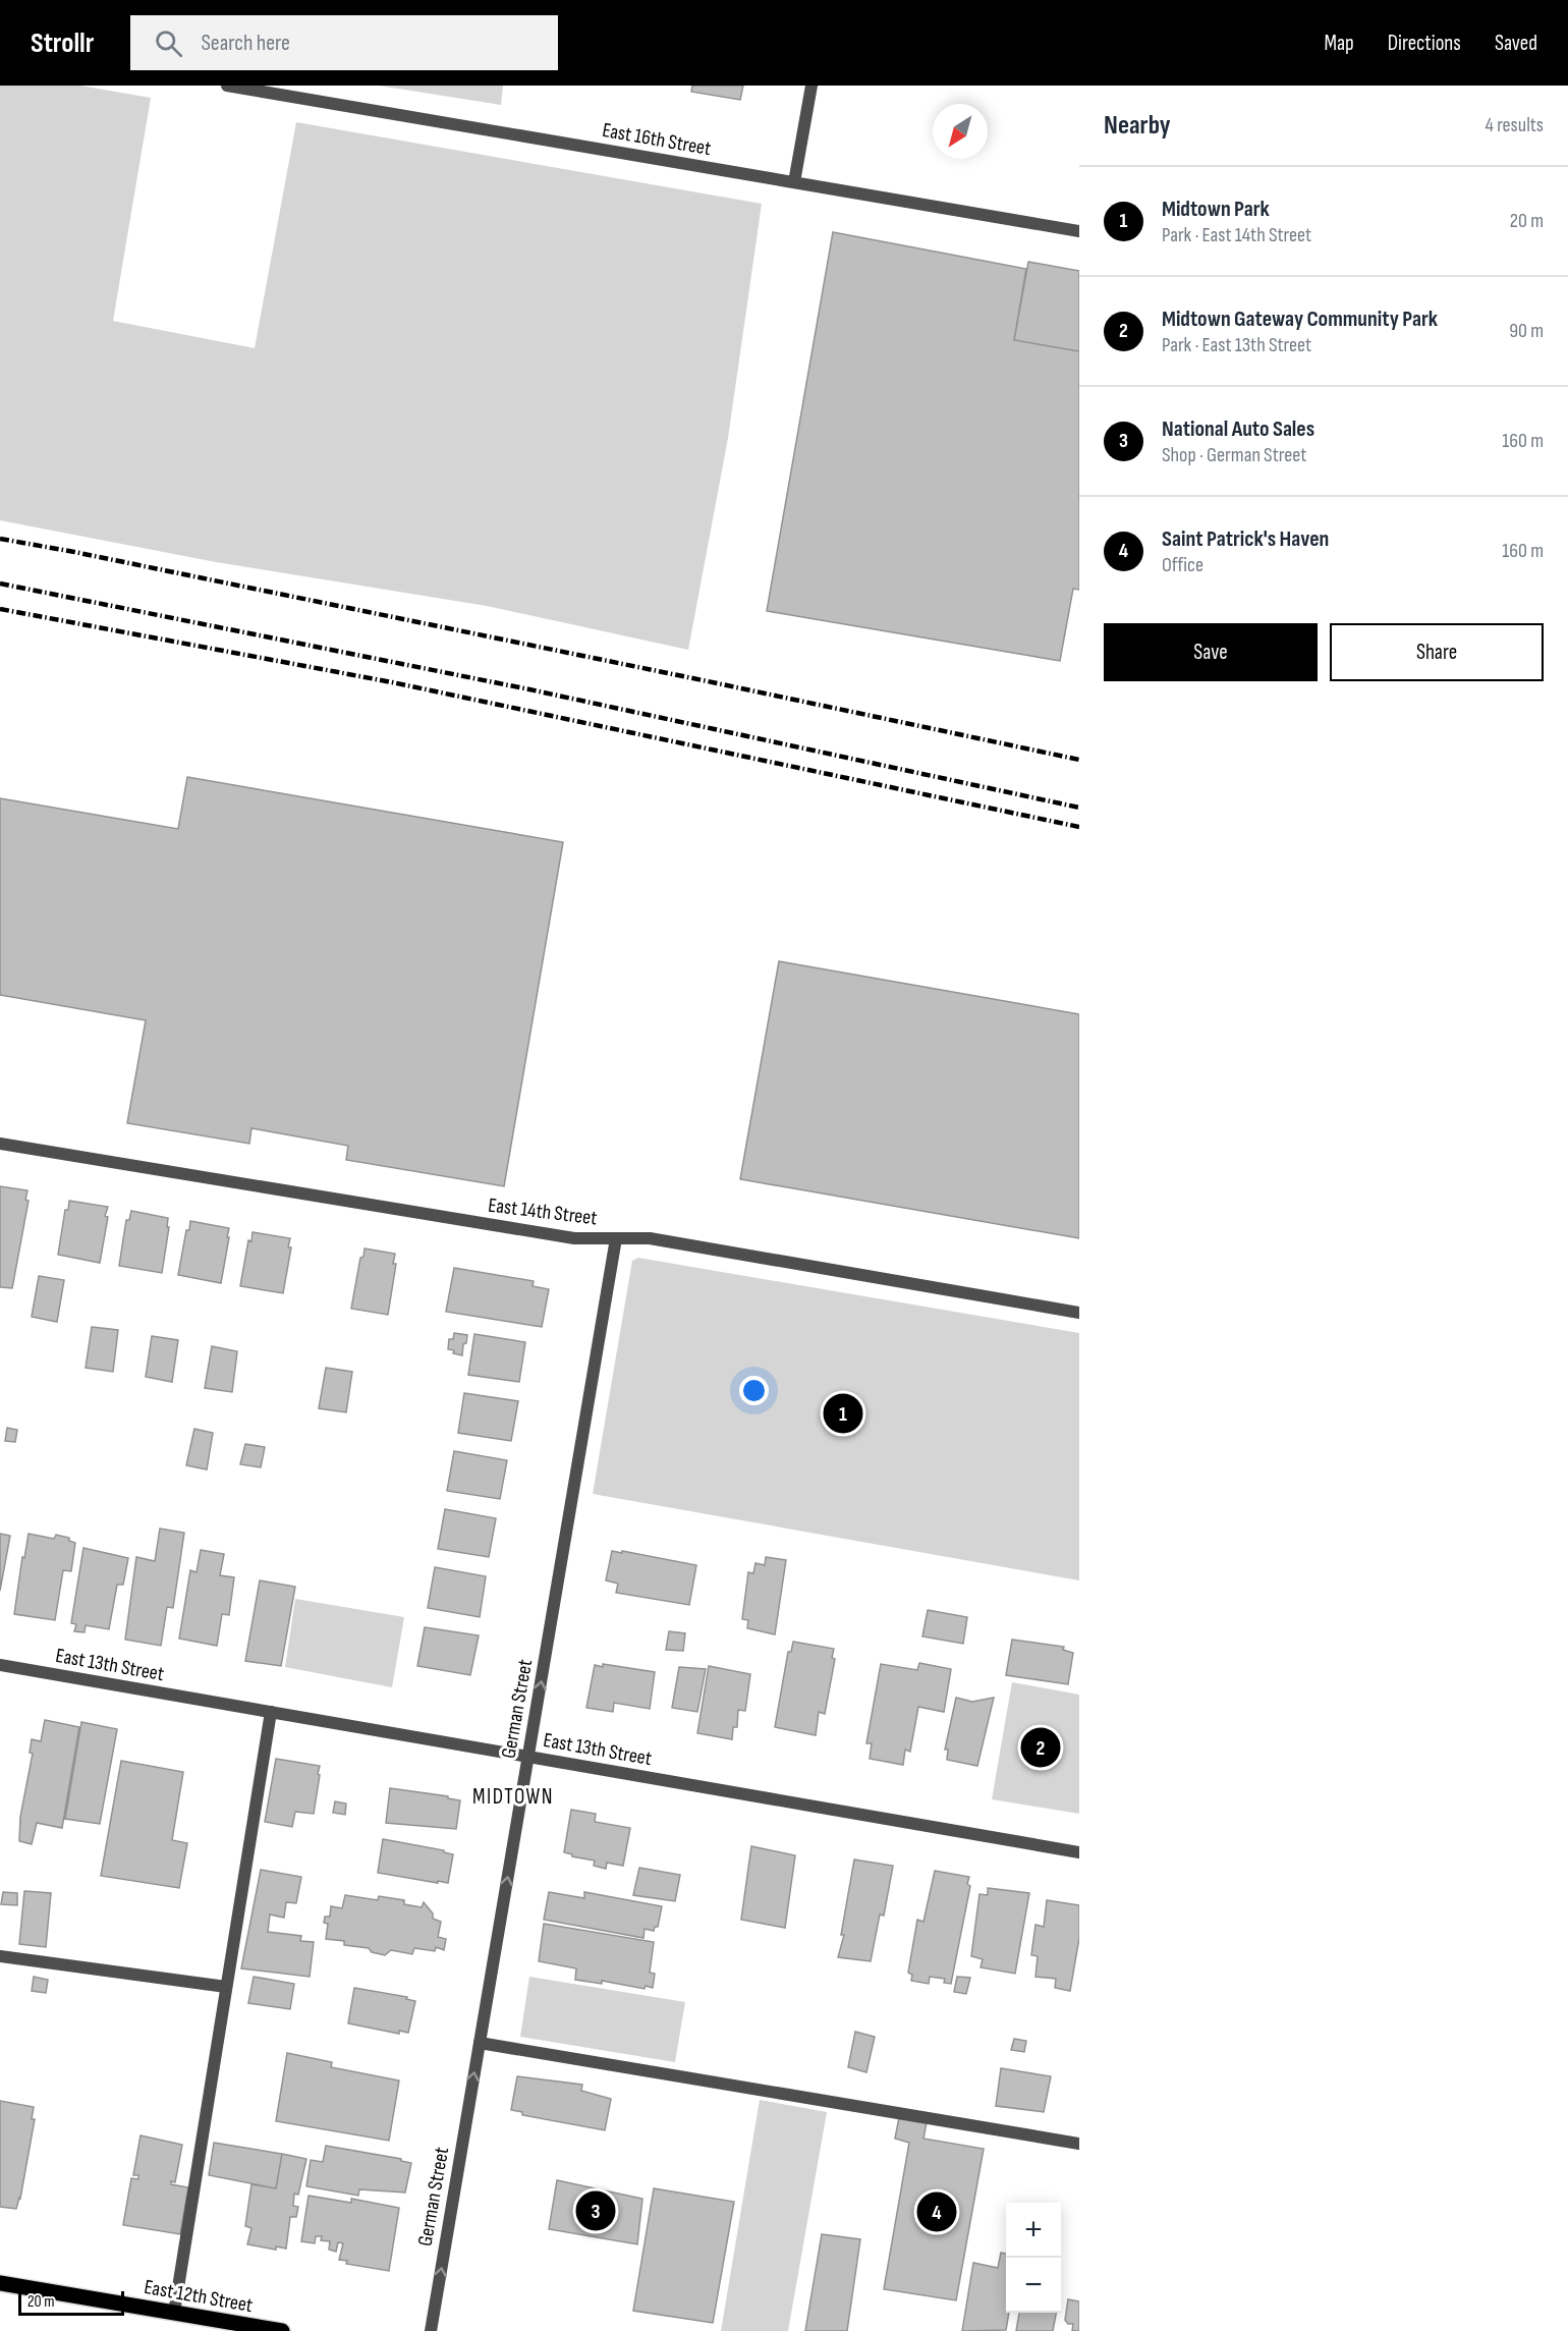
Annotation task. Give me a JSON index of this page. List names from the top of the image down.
{
  "streets": {
    "main road": ["East 12th Street"],
    "street": [
      "East 16th Street",
      "East 14th Street",
      "East 13th Street",
      "German Street"
    ]
  },
  "crossings": [
    ["East 14th Street", "German Street"],
    ["East 13th Street", "German Street"]
  ],
  "one_way": ["German Street"],
  "districts": ["MIDTOWN"],
  "scale_bar": "20 m",
  "north": "bottom left",
  "page": {
    "header": "Strollr",
    "search": "Search here",
    "nav": ["Map", "Directions", "Saved"],
    "heading": ["Nearby", "4 results"],
    "list": [
      {
        "mark": "1",
        "name": "Midtown Park",
        "note": "Park · East 14th Street",
        "value": "20 m"
      },
      {
        "mark": "2",
        "name": "Midtown Gateway Community Park",
        "note": "Park · East 13th Street",
        "value": "90 m"
      },
      {
        "mark": "3",
        "name": "National Auto Sales",
        "note": "Shop · German Street",
        "value": "160 m"
      },
      {
        "mark": "4",
        "name": "Saint Patrick's Haven",
        "note": "Office",
        "value": "160 m"
      }
    ],
    "buttons": ["Save", "Share"],
    "pins": [
      "1",
      "2",
      "3",
      "4"
    ],
    "map_buttons": ["+", "−"],
    "scale": "20 m"
  }
}
